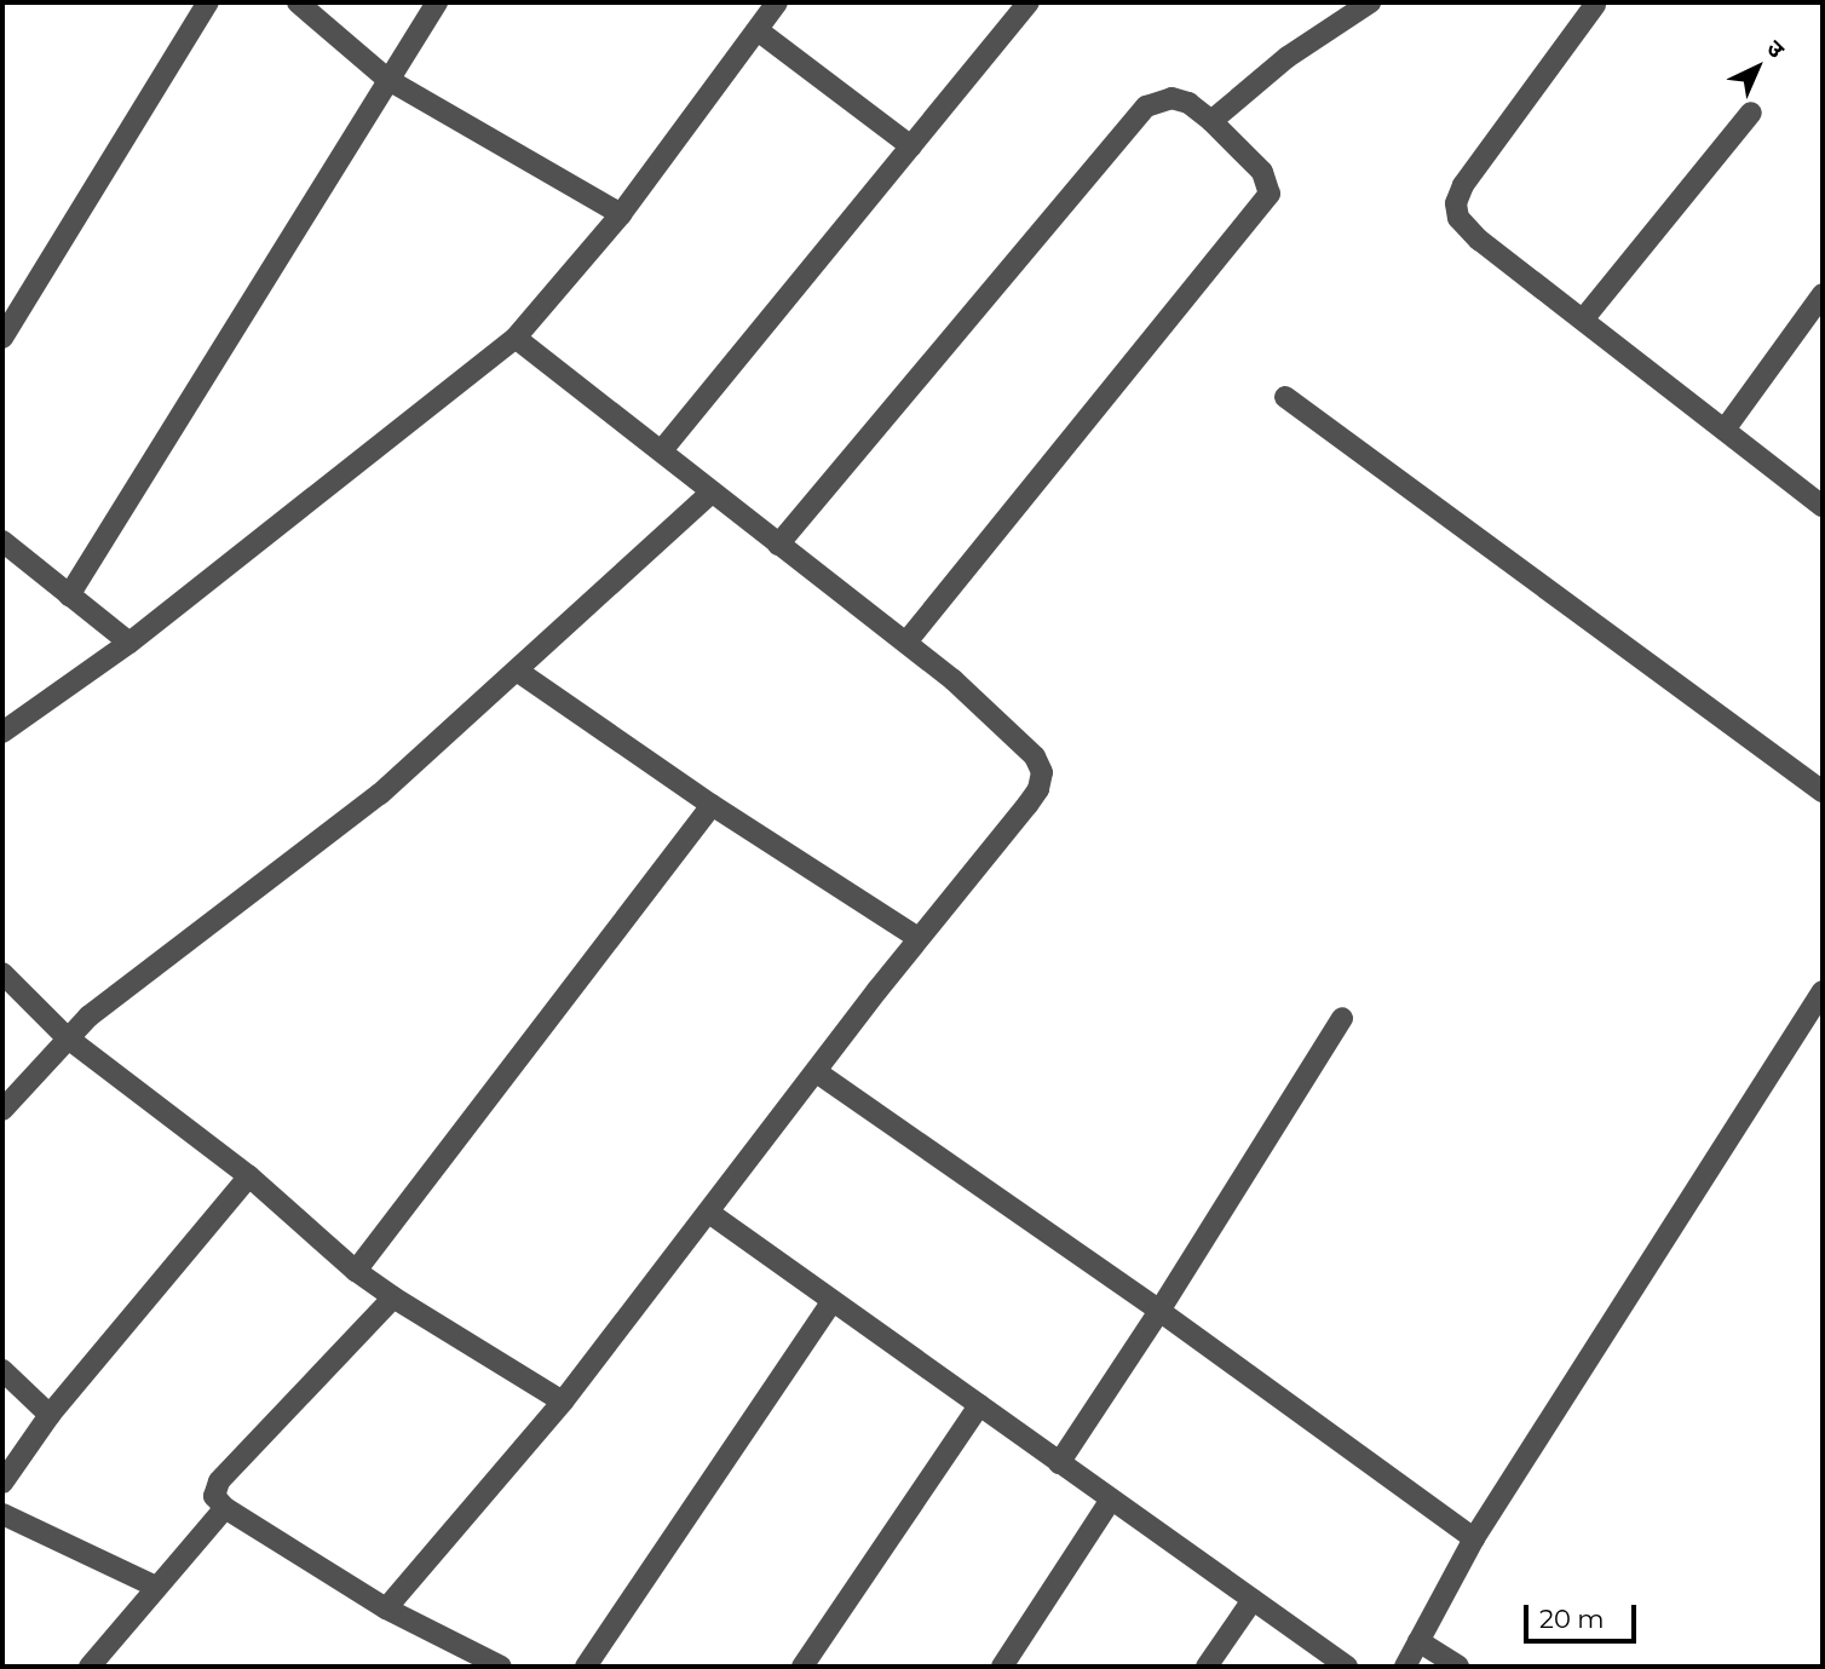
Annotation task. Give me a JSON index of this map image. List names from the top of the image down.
{
  "scale_bar": "20 m",
  "north": "top right"
}
